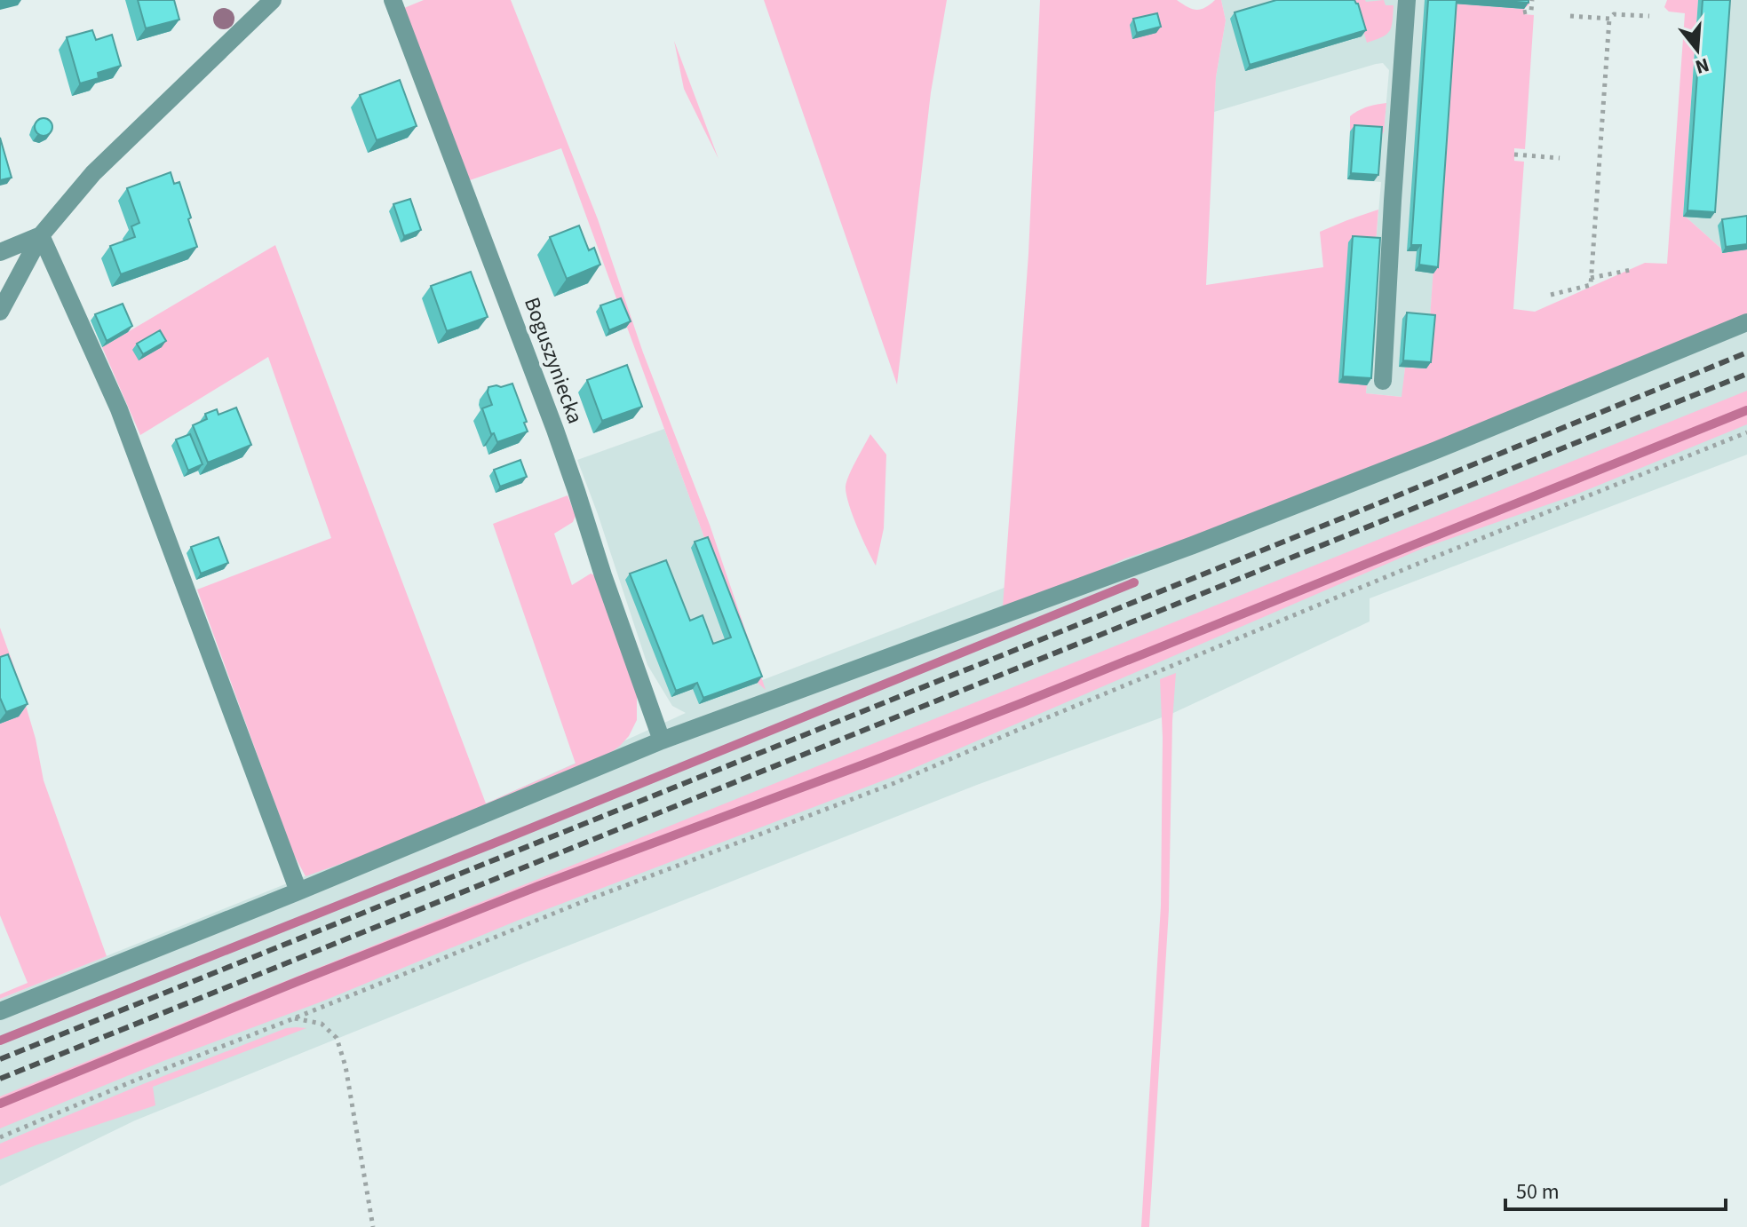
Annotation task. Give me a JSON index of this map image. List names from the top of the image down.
{
  "streets": {
    "street": ["Boguszyniecka"]
  },
  "scale_bar": "50 m",
  "north": "bottom"
}
